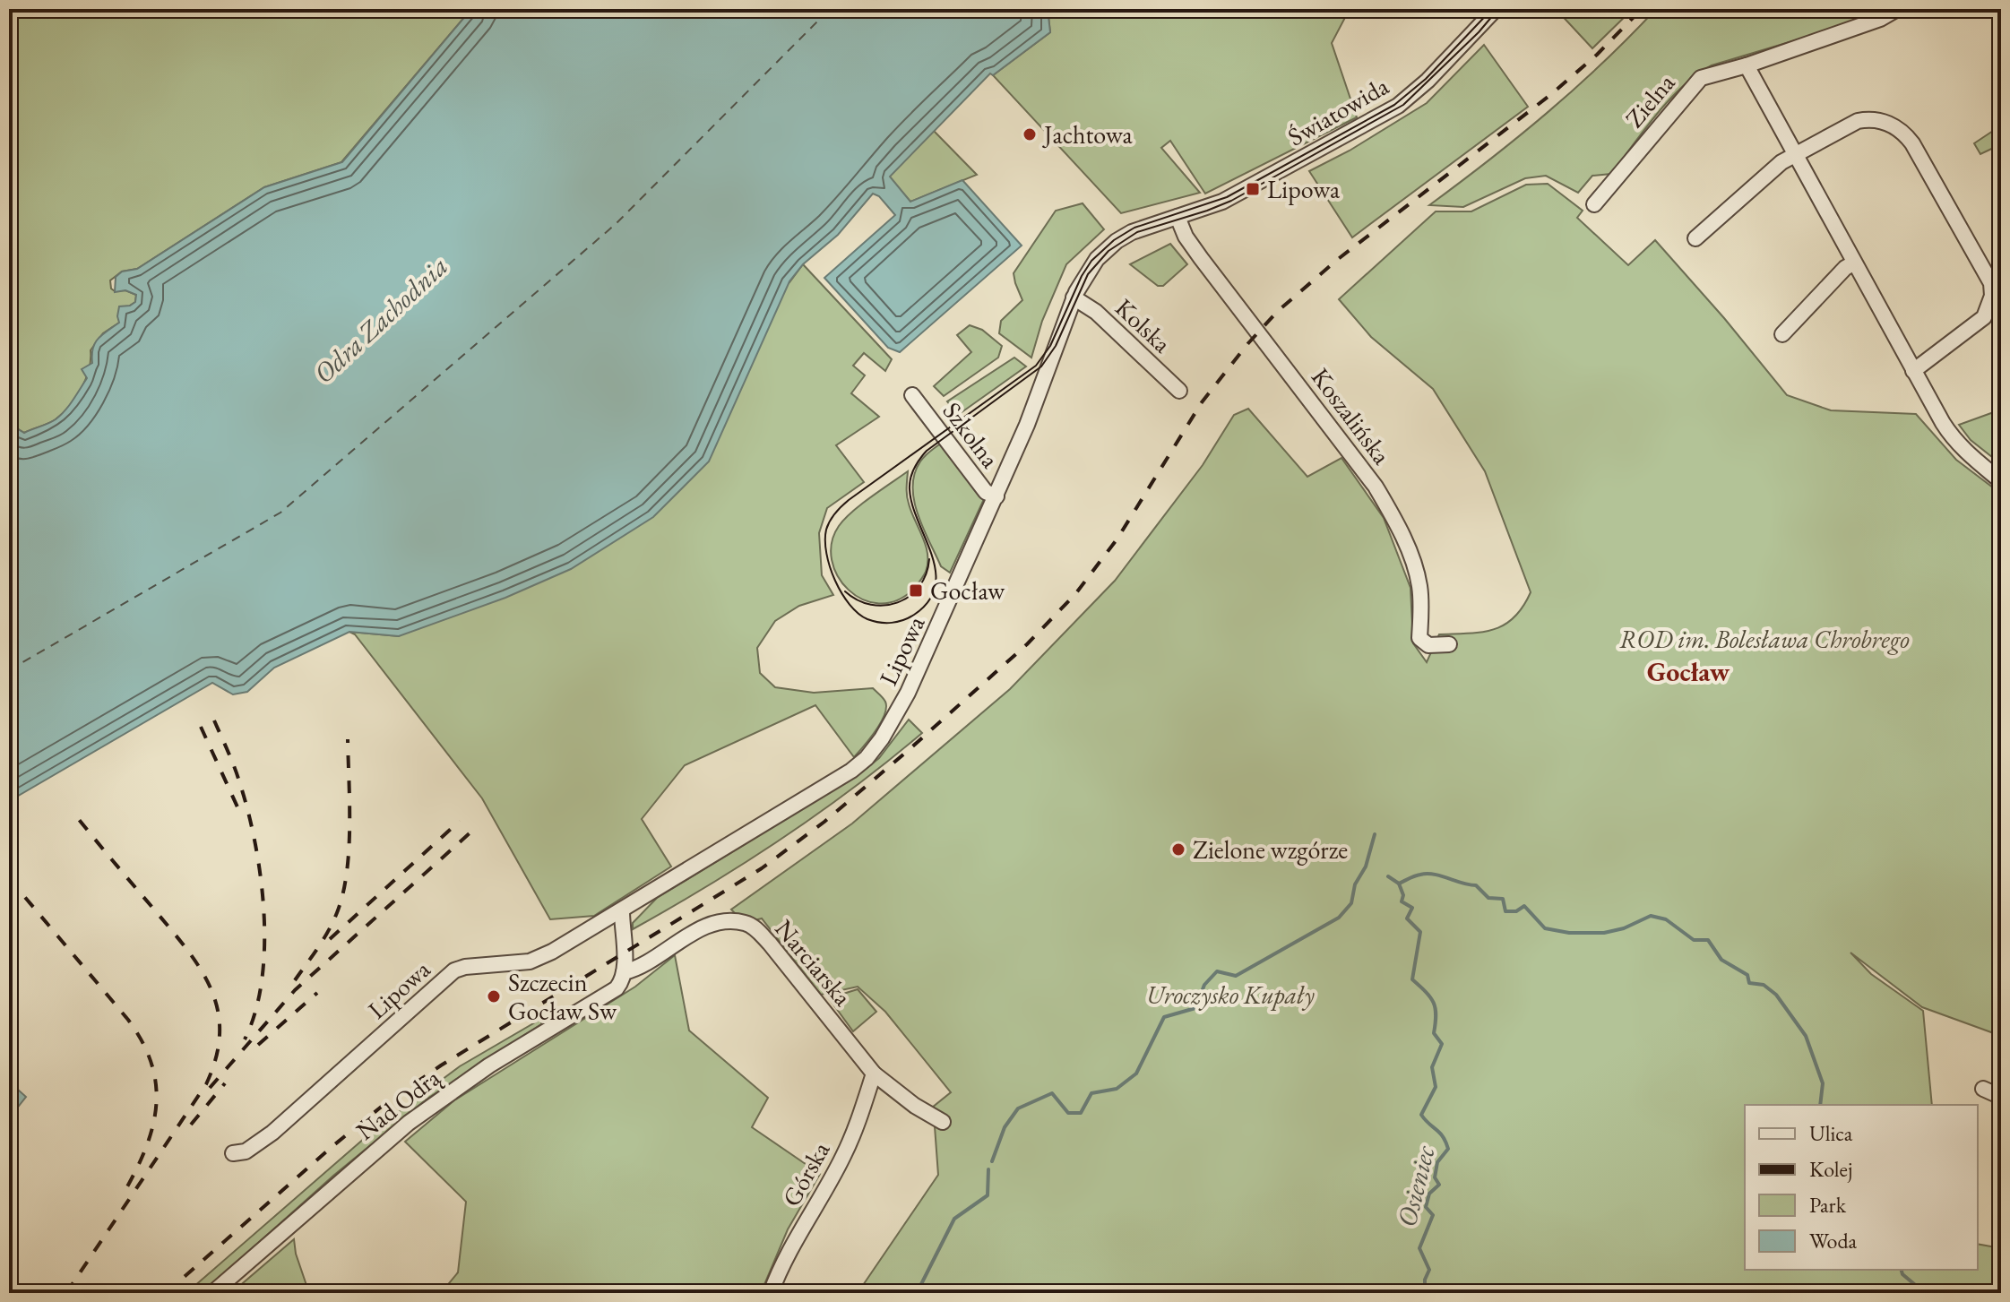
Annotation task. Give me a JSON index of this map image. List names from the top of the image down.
{
  "streets": {
    "street": [
      "Zielna",
      "Światowida",
      "Kolska",
      "Koszalińska",
      "Szkolna",
      "Lipowa",
      "Narciarska",
      "Nad Odrą",
      "Górska"
    ]
  },
  "crossings": [
    ["Światowida", "Koszalińska"],
    ["Światowida", "Lipowa"],
    ["Kolska", "Lipowa"],
    ["Koszalińska", "Lipowa"],
    ["Szkolna", "Lipowa"],
    ["Narciarska", "Nad Odrą"],
    ["Narciarska", "Górska"]
  ],
  "districts": ["Gocław"],
  "water": ["Odra Zachodnia", "Osieniec"],
  "parks": ["ROD im. Bolesława Chrobrego", "Uroczysko Kupały"],
  "places": {
    "other": ["Jachtowa", "Zielone wzgórze", "Szczecin Gocław Sw"],
    "transit": ["Lipowa", "Gocław"]
  },
  "legend": [
    "Ulica",
    "Kolej",
    "Park",
    "Woda"
  ]
}
